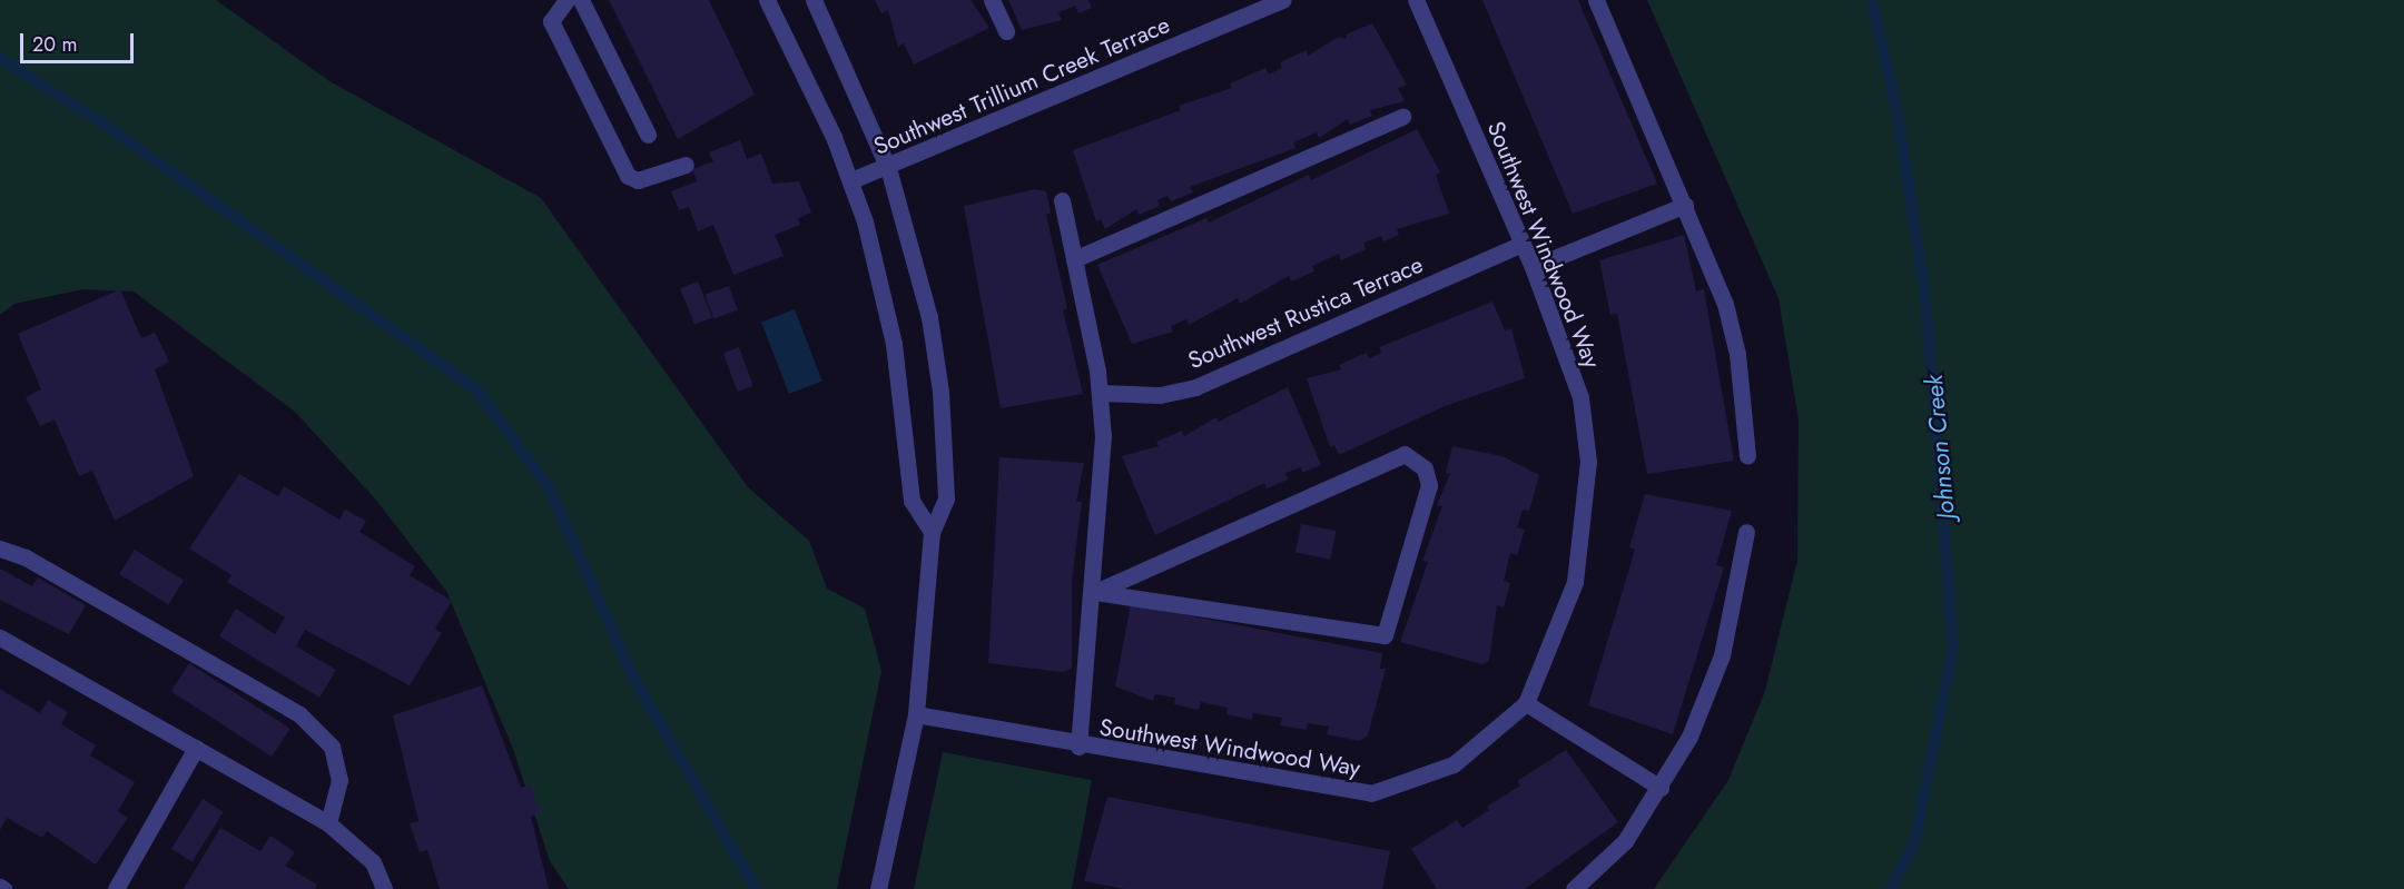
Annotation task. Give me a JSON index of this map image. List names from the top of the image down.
{
  "streets": {
    "street": ["Southwest Trillium Creek Terrace", "Southwest Windwood Way", "Southwest Rustica Terrace"]
  },
  "crossings": [
    ["Southwest Windwood Way", "Southwest Rustica Terrace"]
  ],
  "water": ["Johnson Creek"],
  "scale_bar": "20 m"
}
